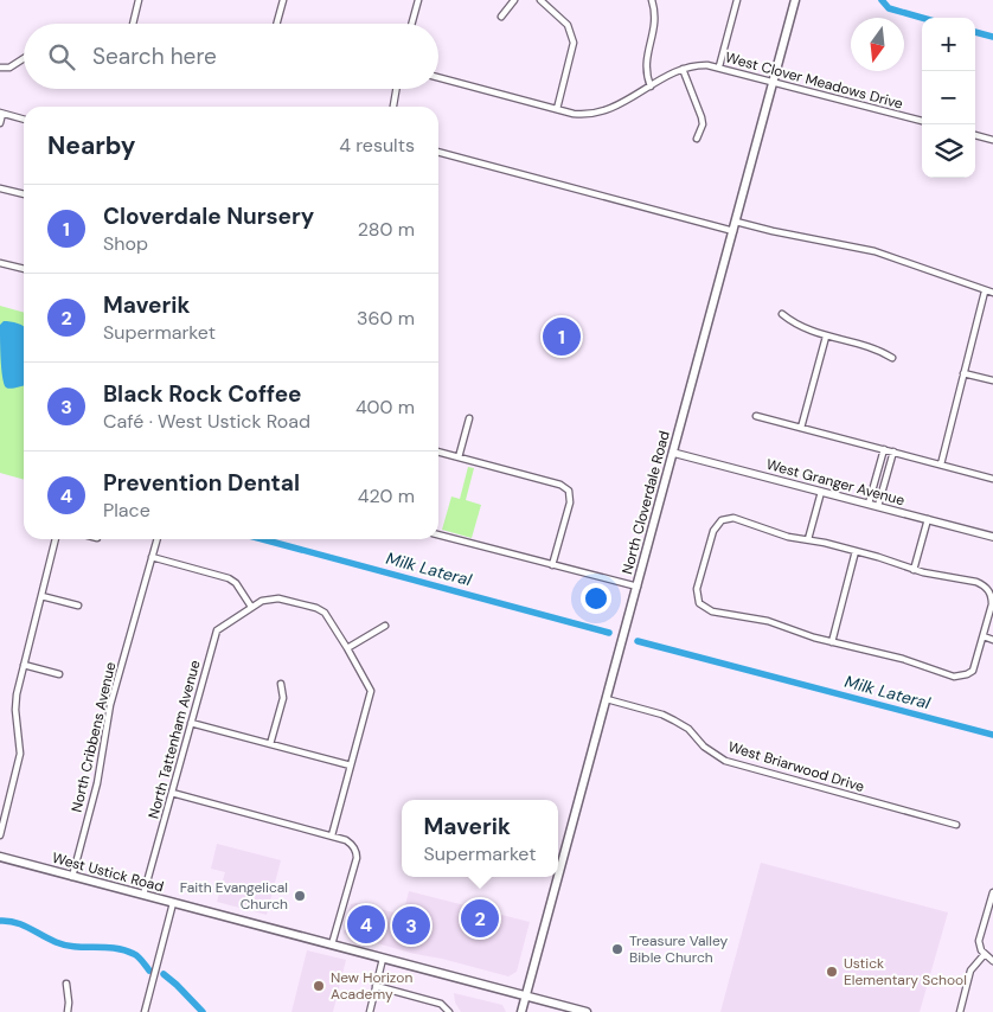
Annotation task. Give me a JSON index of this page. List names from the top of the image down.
{
  "streets": {
    "main road": ["North Cloverdale Road", "West Ustick Road"],
    "street": [
      "West Clover Meadows Drive",
      "West Granger Avenue",
      "North Cribbens Avenue",
      "North Tattenham Avenue",
      "West Briarwood Drive"
    ]
  },
  "crossings": [
    ["West Clover Meadows Drive", "North Cloverdale Road"],
    ["West Granger Avenue", "North Cloverdale Road"],
    ["North Cloverdale Road", "West Briarwood Drive"],
    ["North Cloverdale Road", "West Ustick Road"],
    ["North Cribbens Avenue", "West Ustick Road"],
    ["North Tattenham Avenue", "West Ustick Road"]
  ],
  "water": ["Milk Lateral"],
  "places": [
    "Faith Evangelical Church",
    "Treasure Valley Bible Church",
    "Ustick Elementary School",
    "New Horizon Academy"
  ],
  "north": "bottom",
  "page": {
    "map_buttons": ["+", "−"],
    "search": "Search here",
    "heading": ["Nearby", "4 results"],
    "list": [
      {
        "mark": "1",
        "name": "Cloverdale Nursery",
        "note": "Shop",
        "value": "280 m"
      },
      {
        "mark": "2",
        "name": "Maverik",
        "note": "Supermarket",
        "value": "360 m"
      },
      {
        "mark": "3",
        "name": "Black Rock Coffee",
        "note": "Café · West Ustick Road",
        "value": "400 m"
      },
      {
        "mark": "4",
        "name": "Prevention Dental",
        "note": "Place",
        "value": "420 m"
      }
    ],
    "pins": [
      "1",
      "2",
      "4",
      "3"
    ],
    "popup": ["Maverik", "Supermarket"]
  }
}
